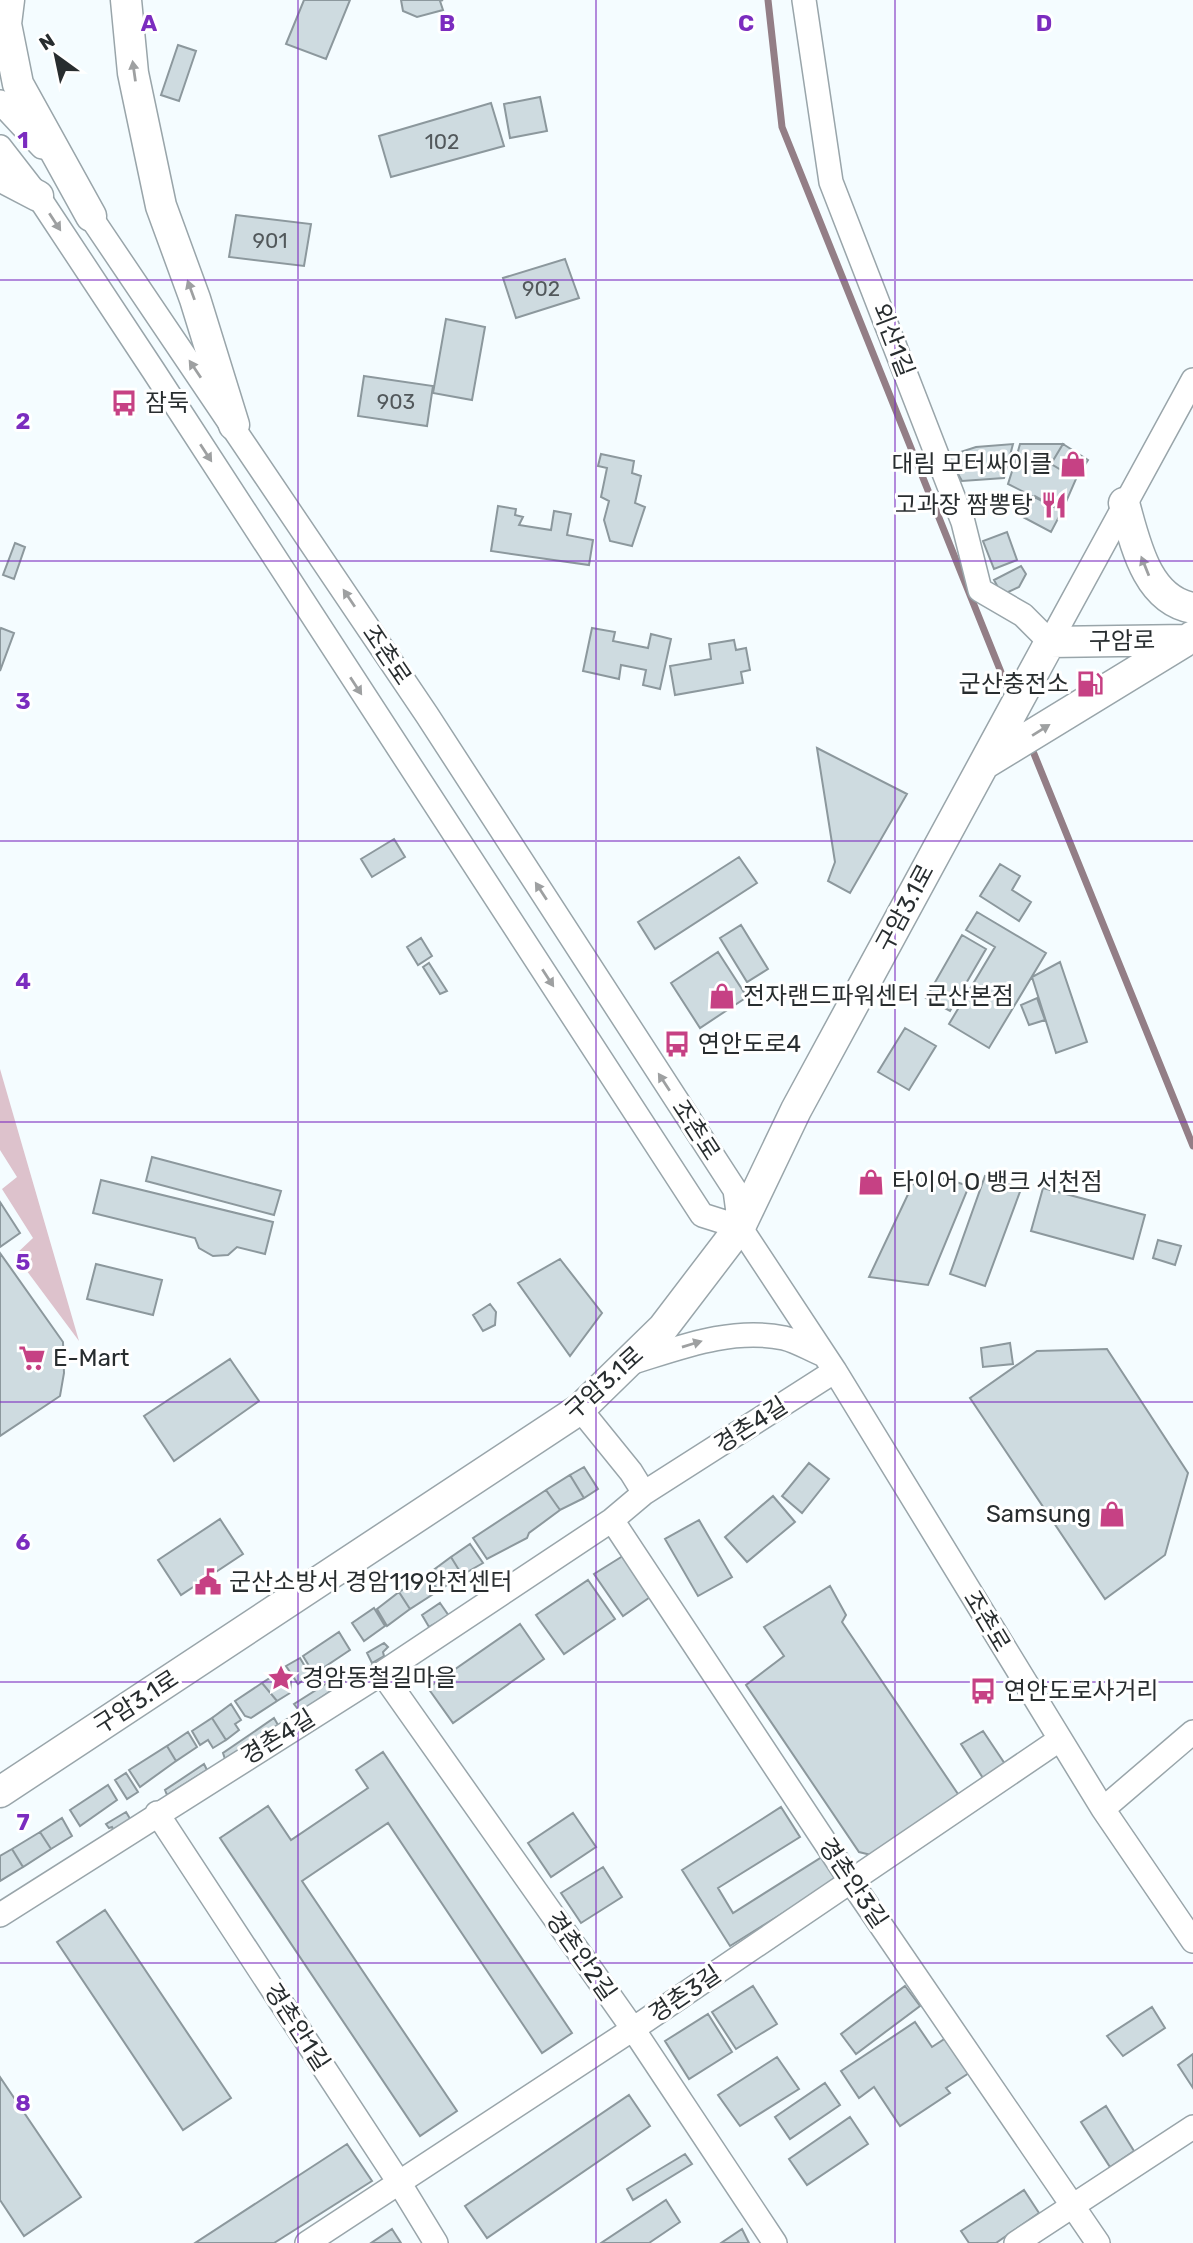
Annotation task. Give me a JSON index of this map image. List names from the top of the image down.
{
  "streets": {
    "main road": ["구암로", "구암3.1로"],
    "street": [
      "외산1길",
      "조촌로",
      "경촌4길",
      "경촌안3길",
      "경촌안2길",
      "경촌3길",
      "경촌안1길"
    ]
  },
  "crossings": [
    ["외산1길", "구암로"],
    ["외산1길", "구암3.1로"],
    ["구암로", "구암3.1로"],
    ["조촌로", "구암3.1로"],
    ["조촌로", "경촌4길"],
    ["조촌로", "경촌3길"],
    ["경촌4길", "경촌안3길"],
    ["경촌4길", "경촌안2길"],
    ["경촌4길", "경촌안1길"],
    ["경촌안3길", "경촌3길"],
    ["경촌안2길", "경촌3길"],
    ["경촌3길", "경촌안1길"]
  ],
  "places": {
    "bus stop": ["잠둑", "연안도로4", "연안도로사거리"],
    "shop": [
      "대림 모터싸이클",
      "전자랜드파워센터 군산본점",
      "타이어 O 뱅크 서천점",
      "Samsung"
    ],
    "restaurant": ["고과장 짬뽕탕"],
    "fuel station": ["군산충전소"],
    "supermarket": ["E-Mart"],
    "public building": ["군산소방서 경암119안전센터"],
    "place": ["경암동철길마을"]
  },
  "house_numbers": [
    "102",
    "901",
    "902",
    "903"
  ],
  "north": "top left",
  "grid": {
    "columns": [
      "A",
      "B",
      "C",
      "D"
    ],
    "rows": [
      "1",
      "2",
      "3",
      "4",
      "5",
      "6",
      "7",
      "8"
    ]
  }
}
